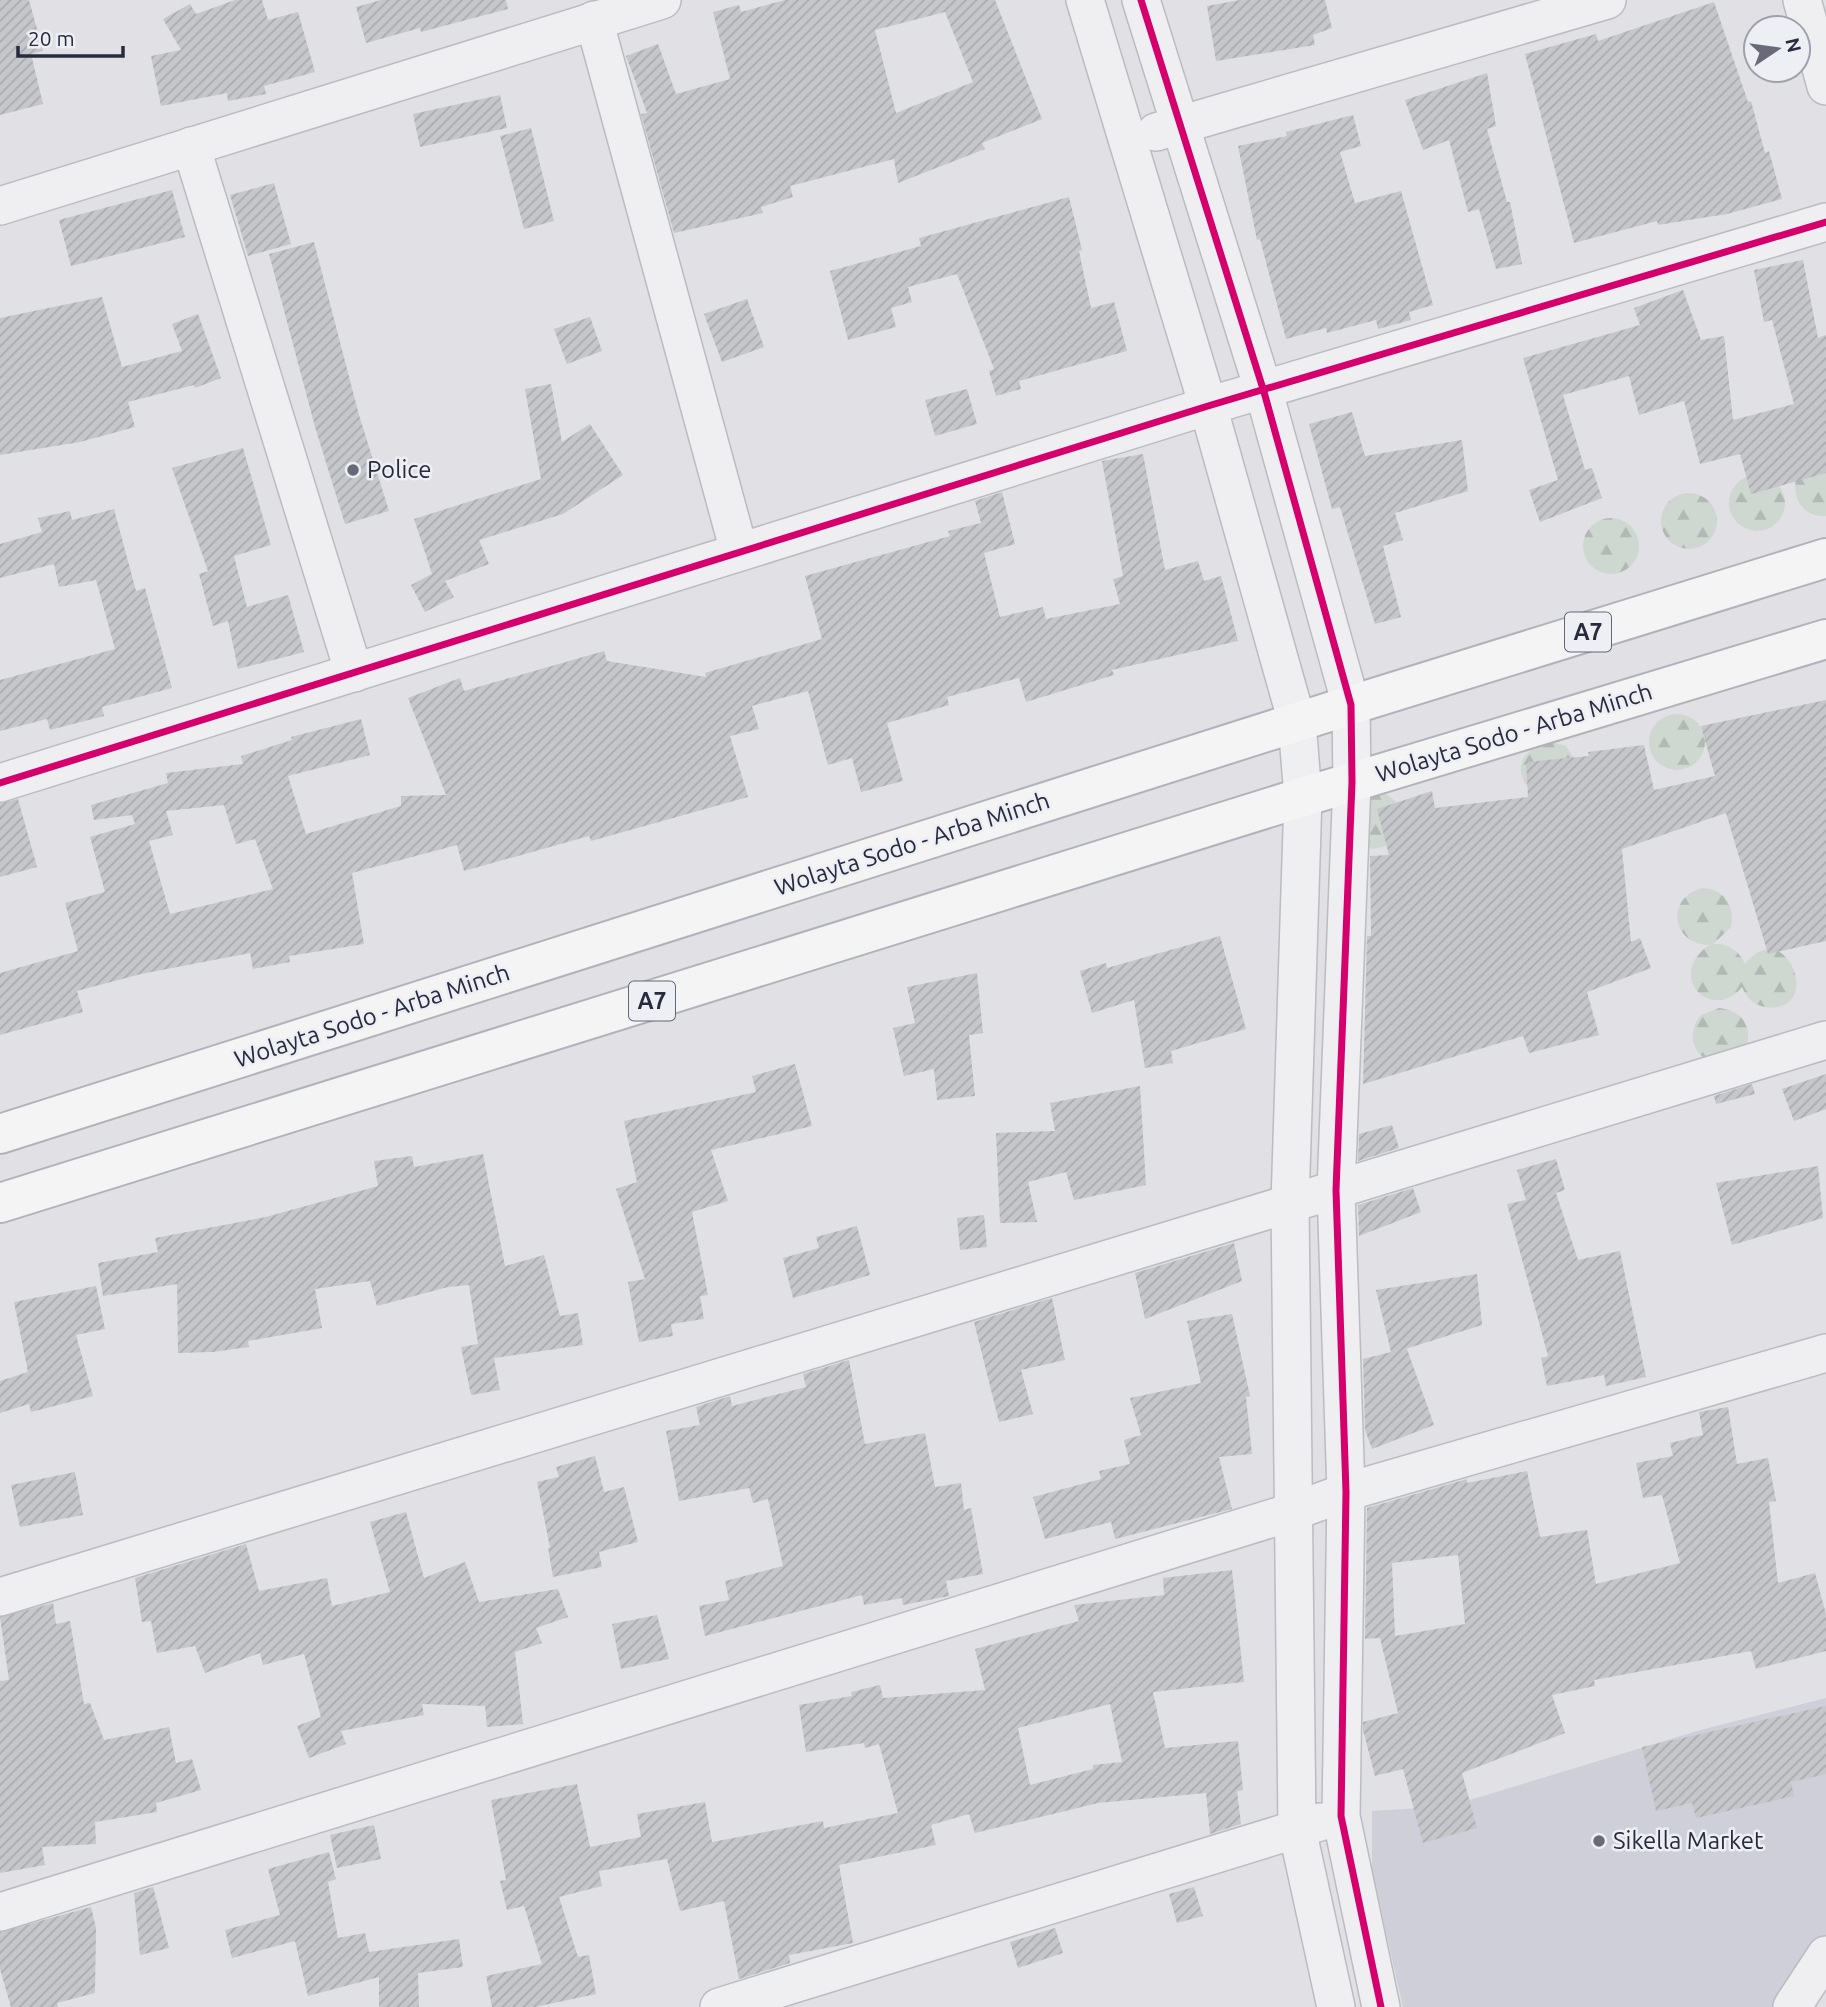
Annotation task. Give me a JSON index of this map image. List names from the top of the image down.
{
  "streets": {
    "highway": ["A7", "Wolayta Sodo - Arba Minch"]
  },
  "places": ["Police", "Sikella Market"],
  "scale_bar": "20 m",
  "north": "right"
}
